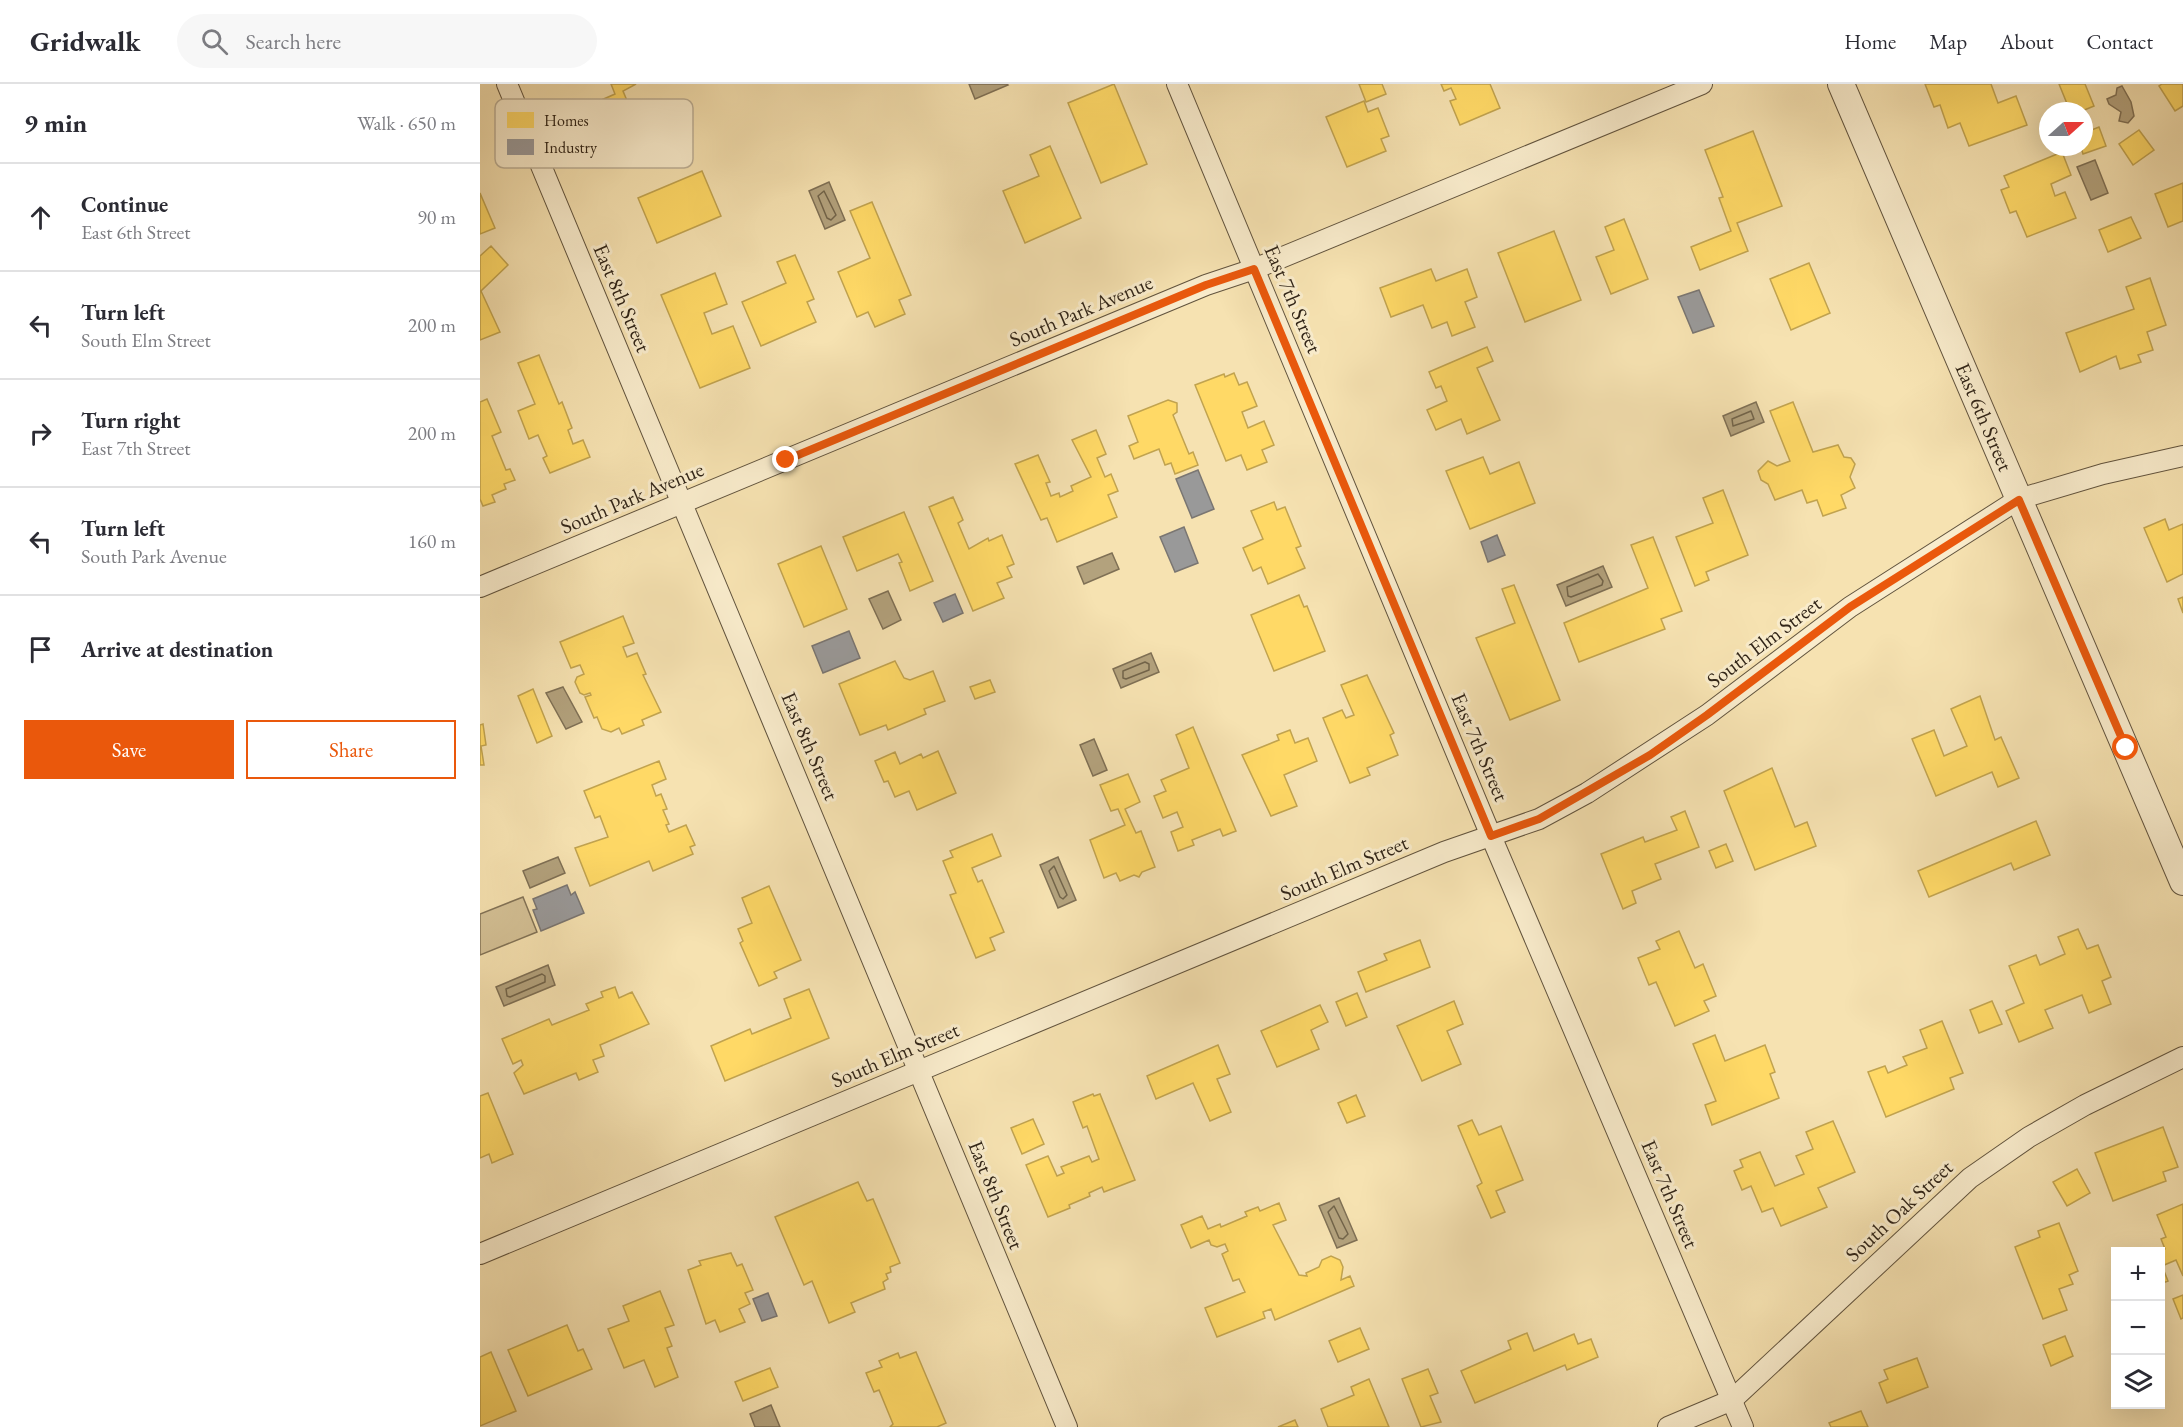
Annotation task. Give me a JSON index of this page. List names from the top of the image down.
{
  "streets": {
    "street": [
      "East 8th Street",
      "East 7th Street",
      "South Park Avenue",
      "East 6th Street",
      "South Elm Street",
      "South Oak Street"
    ]
  },
  "crossings": [
    ["East 8th Street", "South Park Avenue"],
    ["East 8th Street", "South Elm Street"],
    ["East 7th Street", "South Park Avenue"],
    ["East 7th Street", "South Elm Street"],
    ["East 7th Street", "South Oak Street"],
    ["East 6th Street", "South Elm Street"]
  ],
  "legend": ["Homes", "Industry"],
  "north": "right",
  "page": {
    "header": "Gridwalk",
    "search": "Search here",
    "nav": [
      "Home",
      "Map",
      "About",
      "Contact"
    ],
    "heading": ["9 min", "Walk · 650 m"],
    "list": [
      ["Continue", "East 6th Street", "90 m"],
      ["Turn left", "South Elm Street", "200 m"],
      ["Turn right", "East 7th Street", "200 m"],
      ["Turn left", "South Park Avenue", "160 m"],
      "Arrive at destination"
    ],
    "buttons": ["Save", "Share"],
    "map_buttons": ["+", "−"]
  }
}
